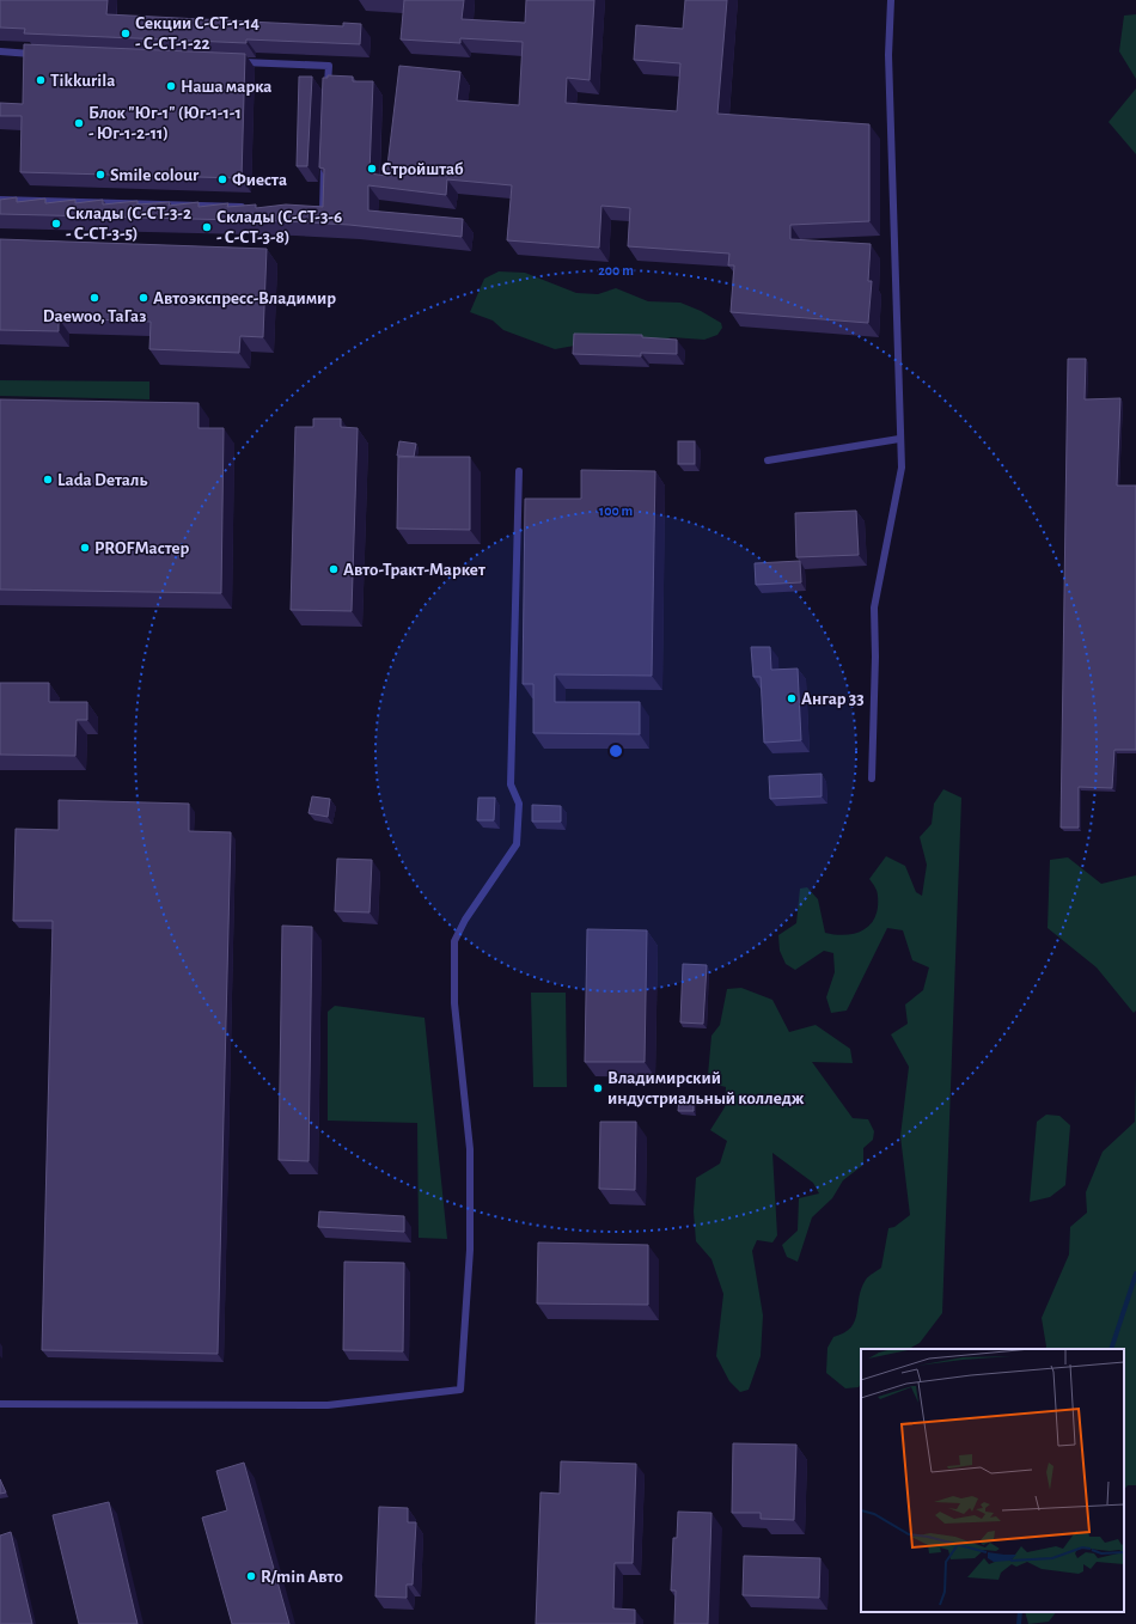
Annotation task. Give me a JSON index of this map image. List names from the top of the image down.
{
  "places": [
    "Секции С-СТ-1-14 - С-СТ-1-22",
    "Tikkurila",
    "Наша марка",
    "Блок \"Юг-1\" (Юг-1-1-1 - Юг-1-2-11)",
    "Стройштаб",
    "Smile colour",
    "Фиеста",
    "Склады (С-СТ-3-2 - С-СТ-3-5)",
    "Склады (С-СТ-3-6 - С-СТ-3-8)",
    "Daewoo, ТаГаз",
    "Автоэкспресс-Владимир",
    "Lada Dеталь",
    "PROFМастер",
    "Авто-Тракт-Маркет",
    "Ангар 33",
    "Владимирский индустриальный колледж",
    "R/min Авто"
  ],
  "rings": ["200 m", "100 m"]
}
